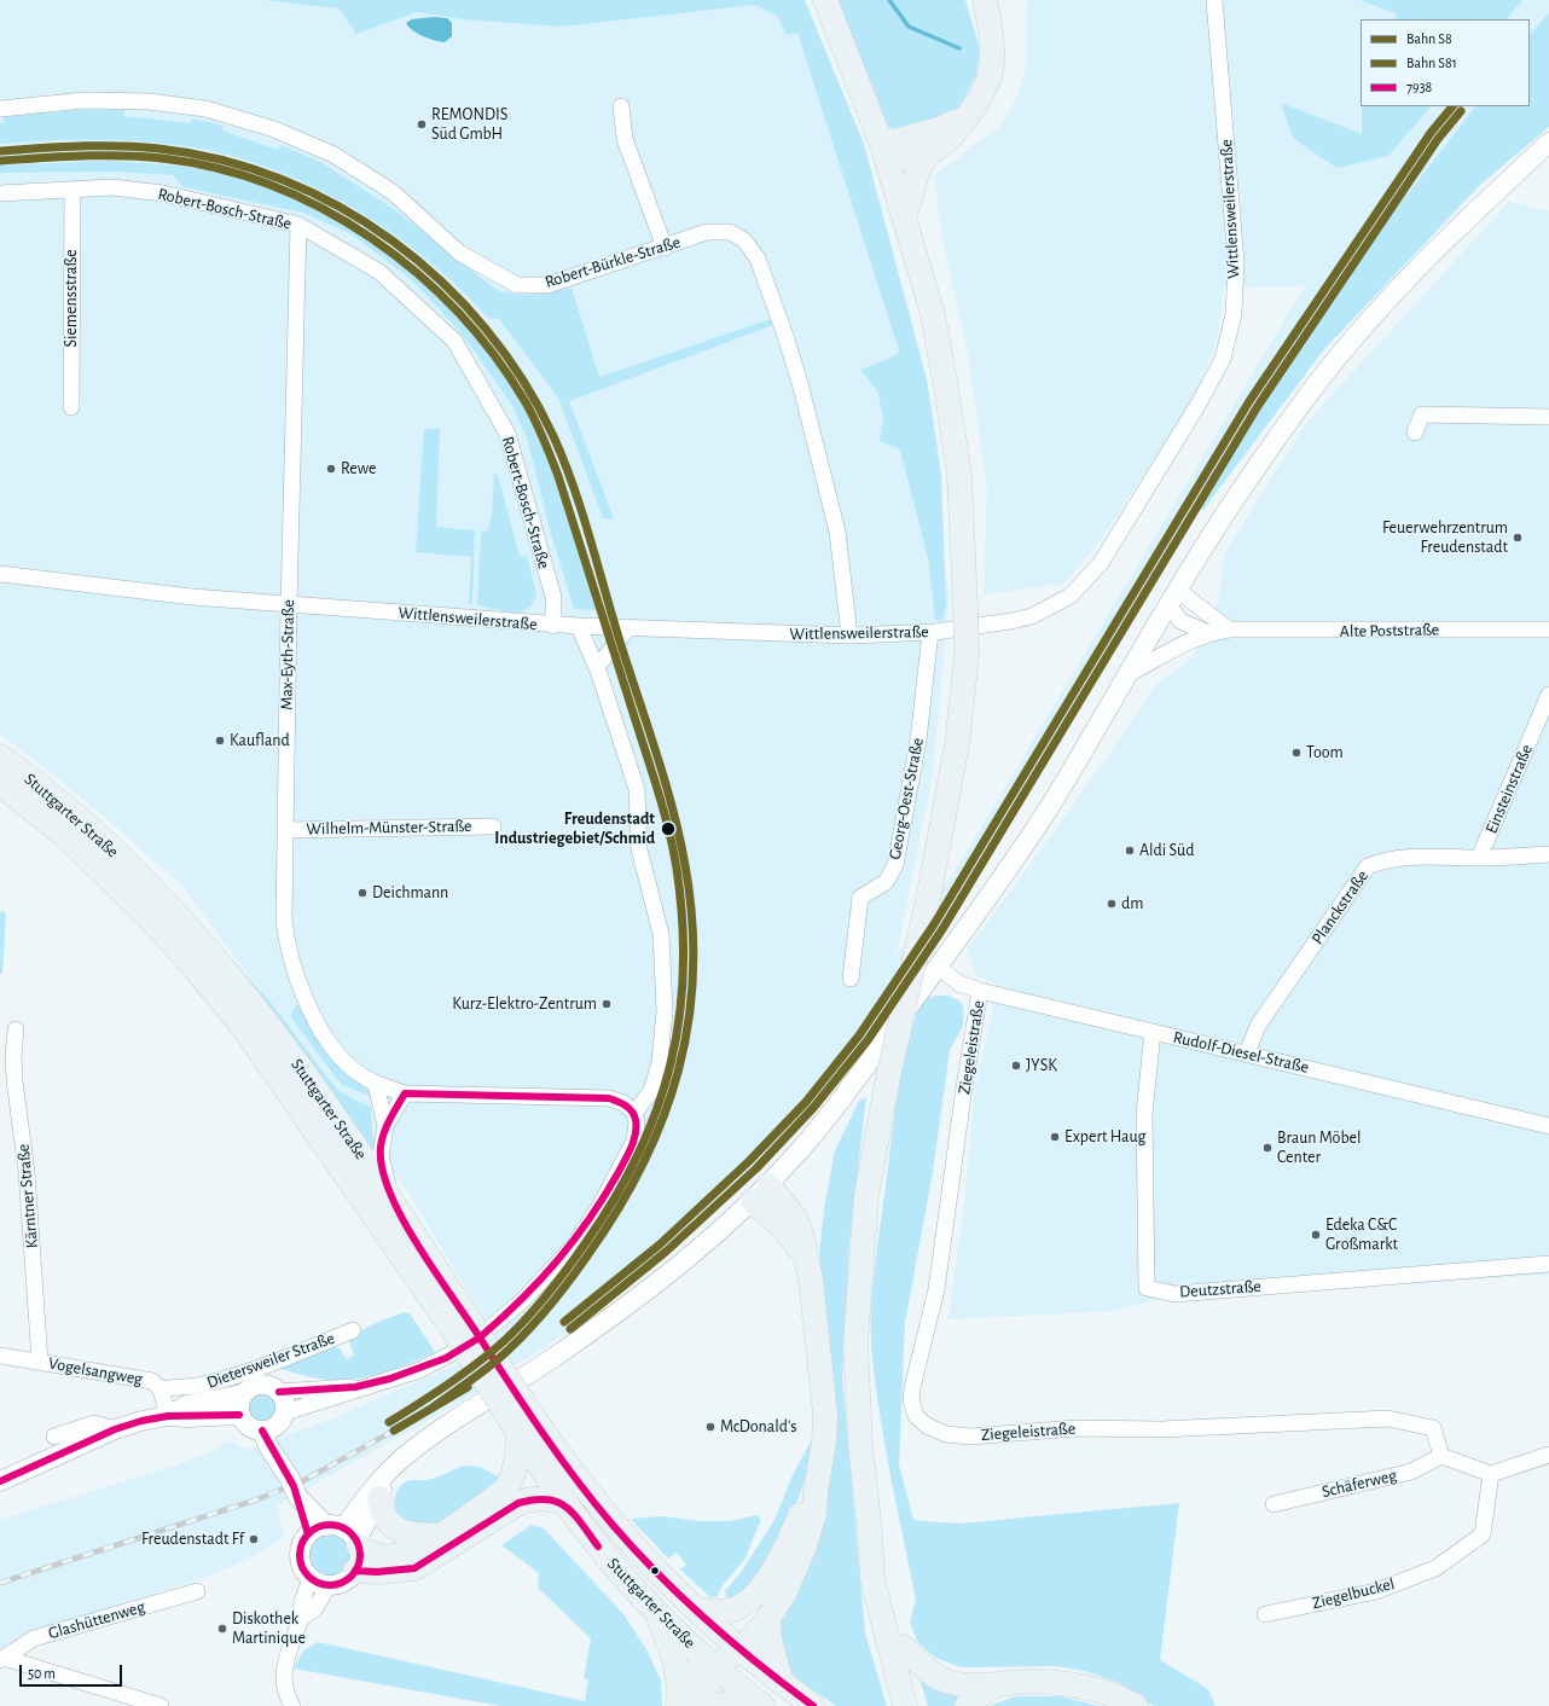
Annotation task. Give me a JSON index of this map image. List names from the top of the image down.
{
  "streets": {
    "main road": ["Stuttgarter Straße"],
    "street": [
      "Robert-Bosch-Straße",
      "Wittlensweilerstraße",
      "Robert-Bürkle-Straße",
      "Siemensstraße",
      "Alte Poststraße",
      "Max-Eyth-Straße",
      "Einsteinstraße",
      "Georg-Oest-Straße",
      "Wilhelm-Münster-Straße",
      "Planckstraße",
      "Ziegeleistraße",
      "Rudolf-Diesel-Straße",
      "Kärntner Straße",
      "Deutzstraße",
      "Dietersweiler Straße",
      "Vogelsangweg",
      "Schäferweg",
      "Ziegelbuckel",
      "Glashüttenweg"
    ]
  },
  "crossings": [
    ["Robert-Bosch-Straße", "Wittlensweilerstraße"],
    ["Robert-Bosch-Straße", "Siemensstraße"],
    ["Robert-Bosch-Straße", "Max-Eyth-Straße"],
    ["Wittlensweilerstraße", "Robert-Bürkle-Straße"],
    ["Wittlensweilerstraße", "Max-Eyth-Straße"],
    ["Wittlensweilerstraße", "Georg-Oest-Straße"],
    ["Max-Eyth-Straße", "Wilhelm-Münster-Straße"],
    ["Einsteinstraße", "Planckstraße"],
    ["Planckstraße", "Rudolf-Diesel-Straße"],
    ["Ziegeleistraße", "Rudolf-Diesel-Straße"],
    ["Ziegeleistraße", "Schäferweg"],
    ["Rudolf-Diesel-Straße", "Deutzstraße"],
    ["Kärntner Straße", "Vogelsangweg"],
    ["Dietersweiler Straße", "Vogelsangweg"]
  ],
  "places": [
    "REMONDIS Süd GmbH",
    "Rewe",
    "Feuerwehrzentrum Freudenstadt",
    "Kaufland",
    "Toom",
    "Freudenstadt Industriegebiet/Schmid",
    "Aldi Süd",
    "Deichmann",
    "dm",
    "Kurz-Elektro-Zentrum",
    "JYSK",
    "Expert Haug",
    "Braun Möbel Center",
    "Edeka C&C Großmarkt",
    "McDonald's",
    "Freudenstadt Ff",
    "Diskothek Martinique"
  ],
  "lines": ["rail line S8", "rail line S81", "transit line 7938"],
  "legend": ["Bahn S8", "Bahn S81", "7938"],
  "scale_bar": "50 m"
}
